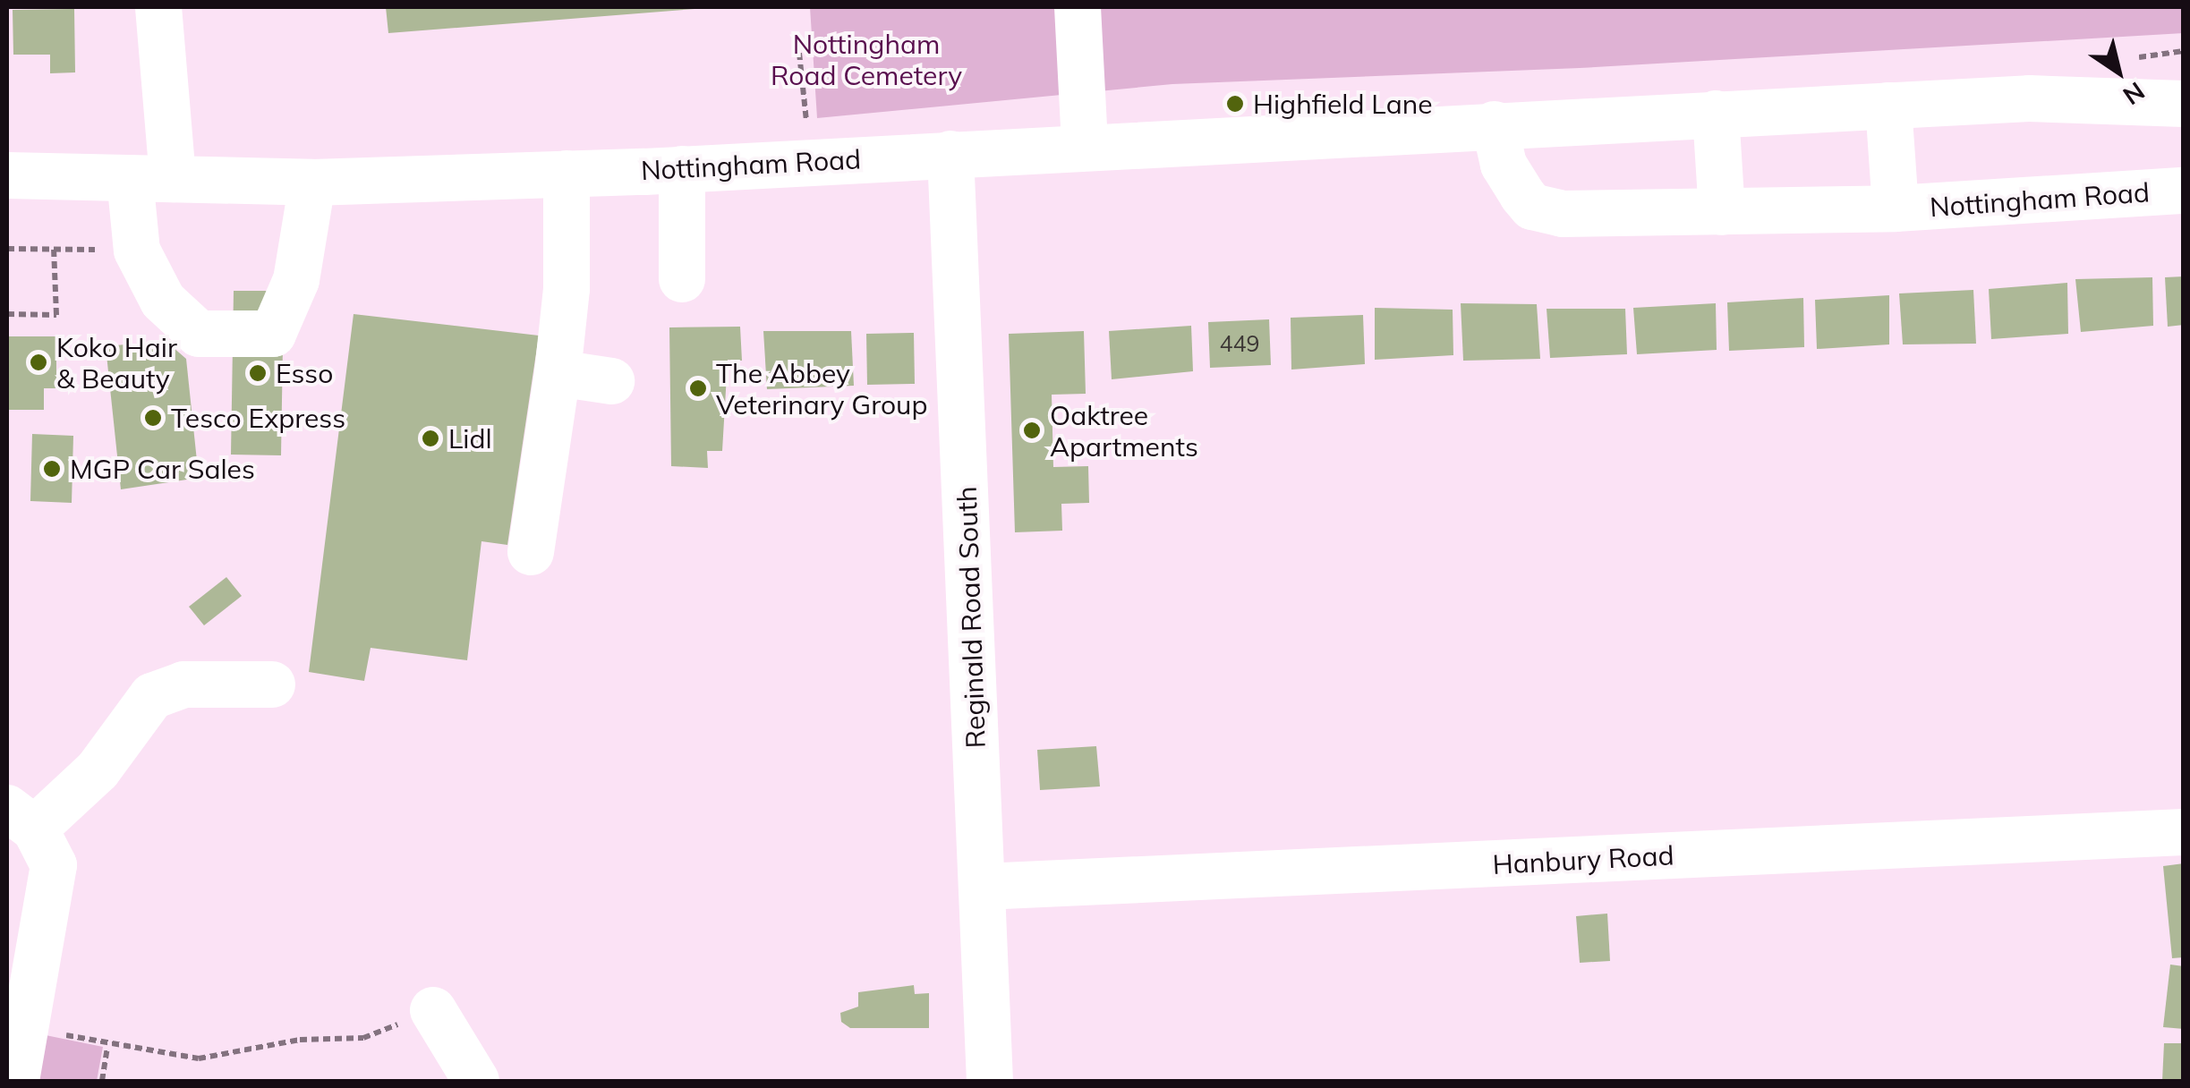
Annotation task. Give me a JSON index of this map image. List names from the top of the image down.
{
  "streets": {
    "street": ["Nottingham Road", "Reginald Road South", "Hanbury Road"]
  },
  "crossings": [
    ["Nottingham Road", "Reginald Road South"],
    ["Reginald Road South", "Hanbury Road"]
  ],
  "parks": ["Nottingham Road Cemetery"],
  "places": [
    "Highfield Lane",
    "Koko Hair & Beauty",
    "Esso",
    "The Abbey Veterinary Group",
    "Tesco Express",
    "Oaktree Apartments",
    "Lidl",
    "MGP Car Sales"
  ],
  "house_numbers": ["449"],
  "north": "bottom right"
}
